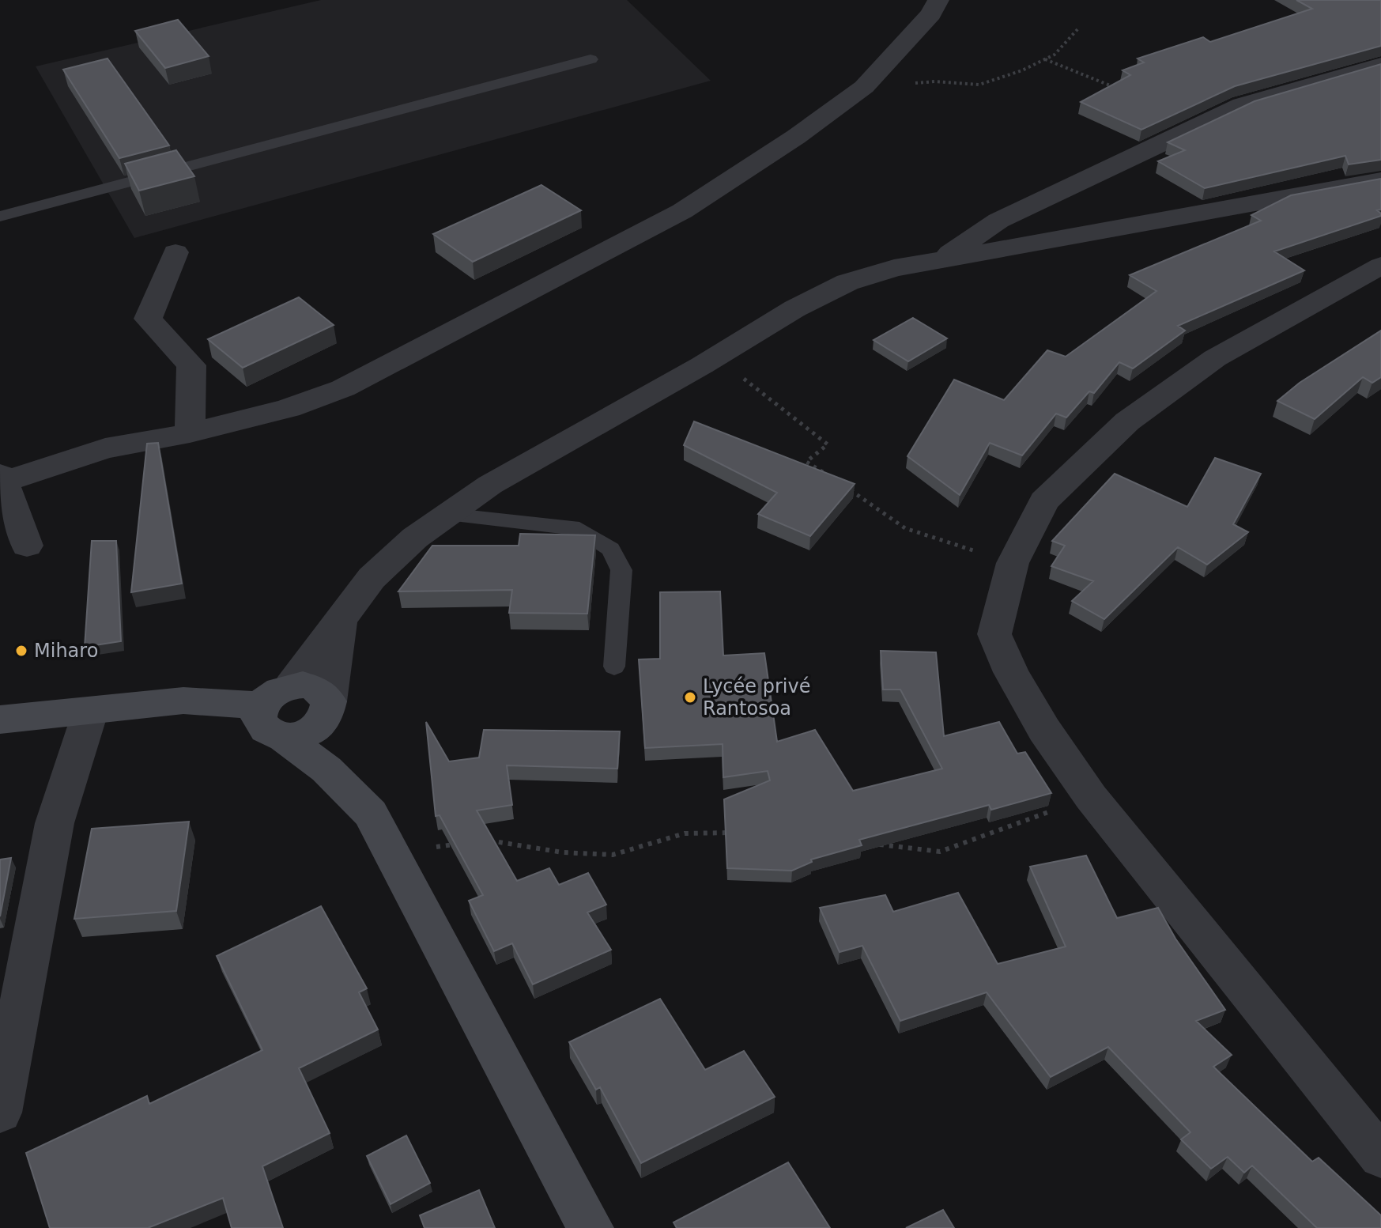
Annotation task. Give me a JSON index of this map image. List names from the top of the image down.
{
  "places": ["Miharo", "Lycée privé Rantosoa"]
}
